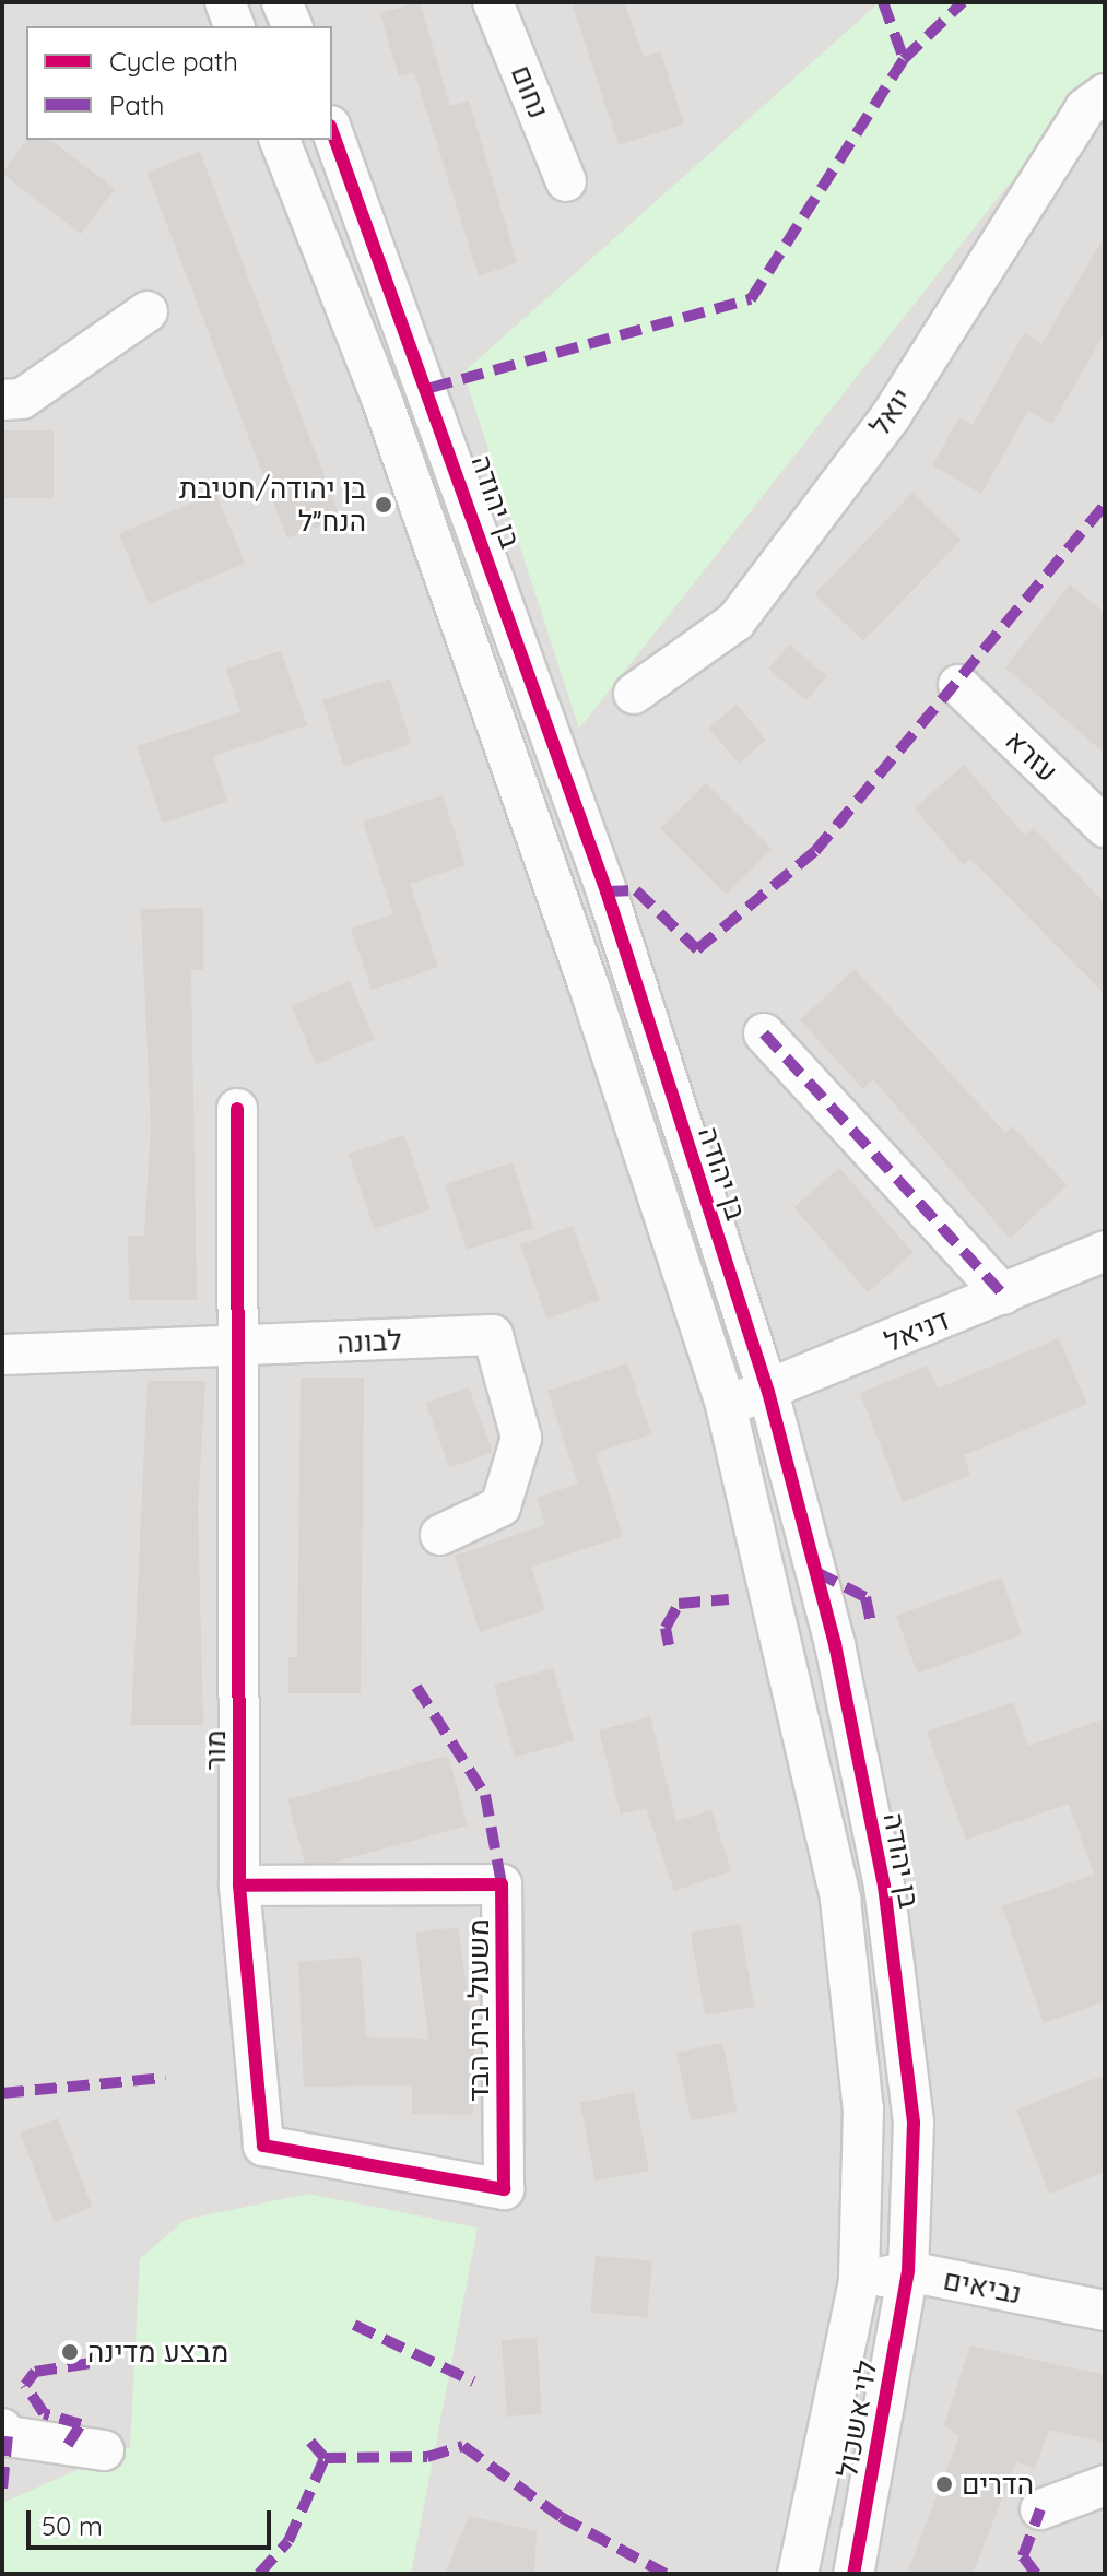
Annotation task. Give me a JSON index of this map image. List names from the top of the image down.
{
  "streets": {
    "street": [
      "נחום",
      "יואל",
      "בן יהודה",
      "עזרא",
      "דניאל",
      "לבונה",
      "מור",
      "משעול בית הבד",
      "נביאים",
      "לוי אשכול"
    ]
  },
  "crossings": [
    ["בן יהודה", "דניאל"],
    ["בן יהודה", "נביאים"],
    ["בן יהודה", "לוי אשכול"],
    ["לבונה", "מור"],
    ["מור", "משעול בית הבד"],
    ["נביאים", "לוי אשכול"]
  ],
  "places": ["בן יהודה/חטיבת הנח״ל", "מבצע מדינה", "הדרים"],
  "legend": ["Cycle path", "Path"],
  "scale_bar": "50 m"
}
